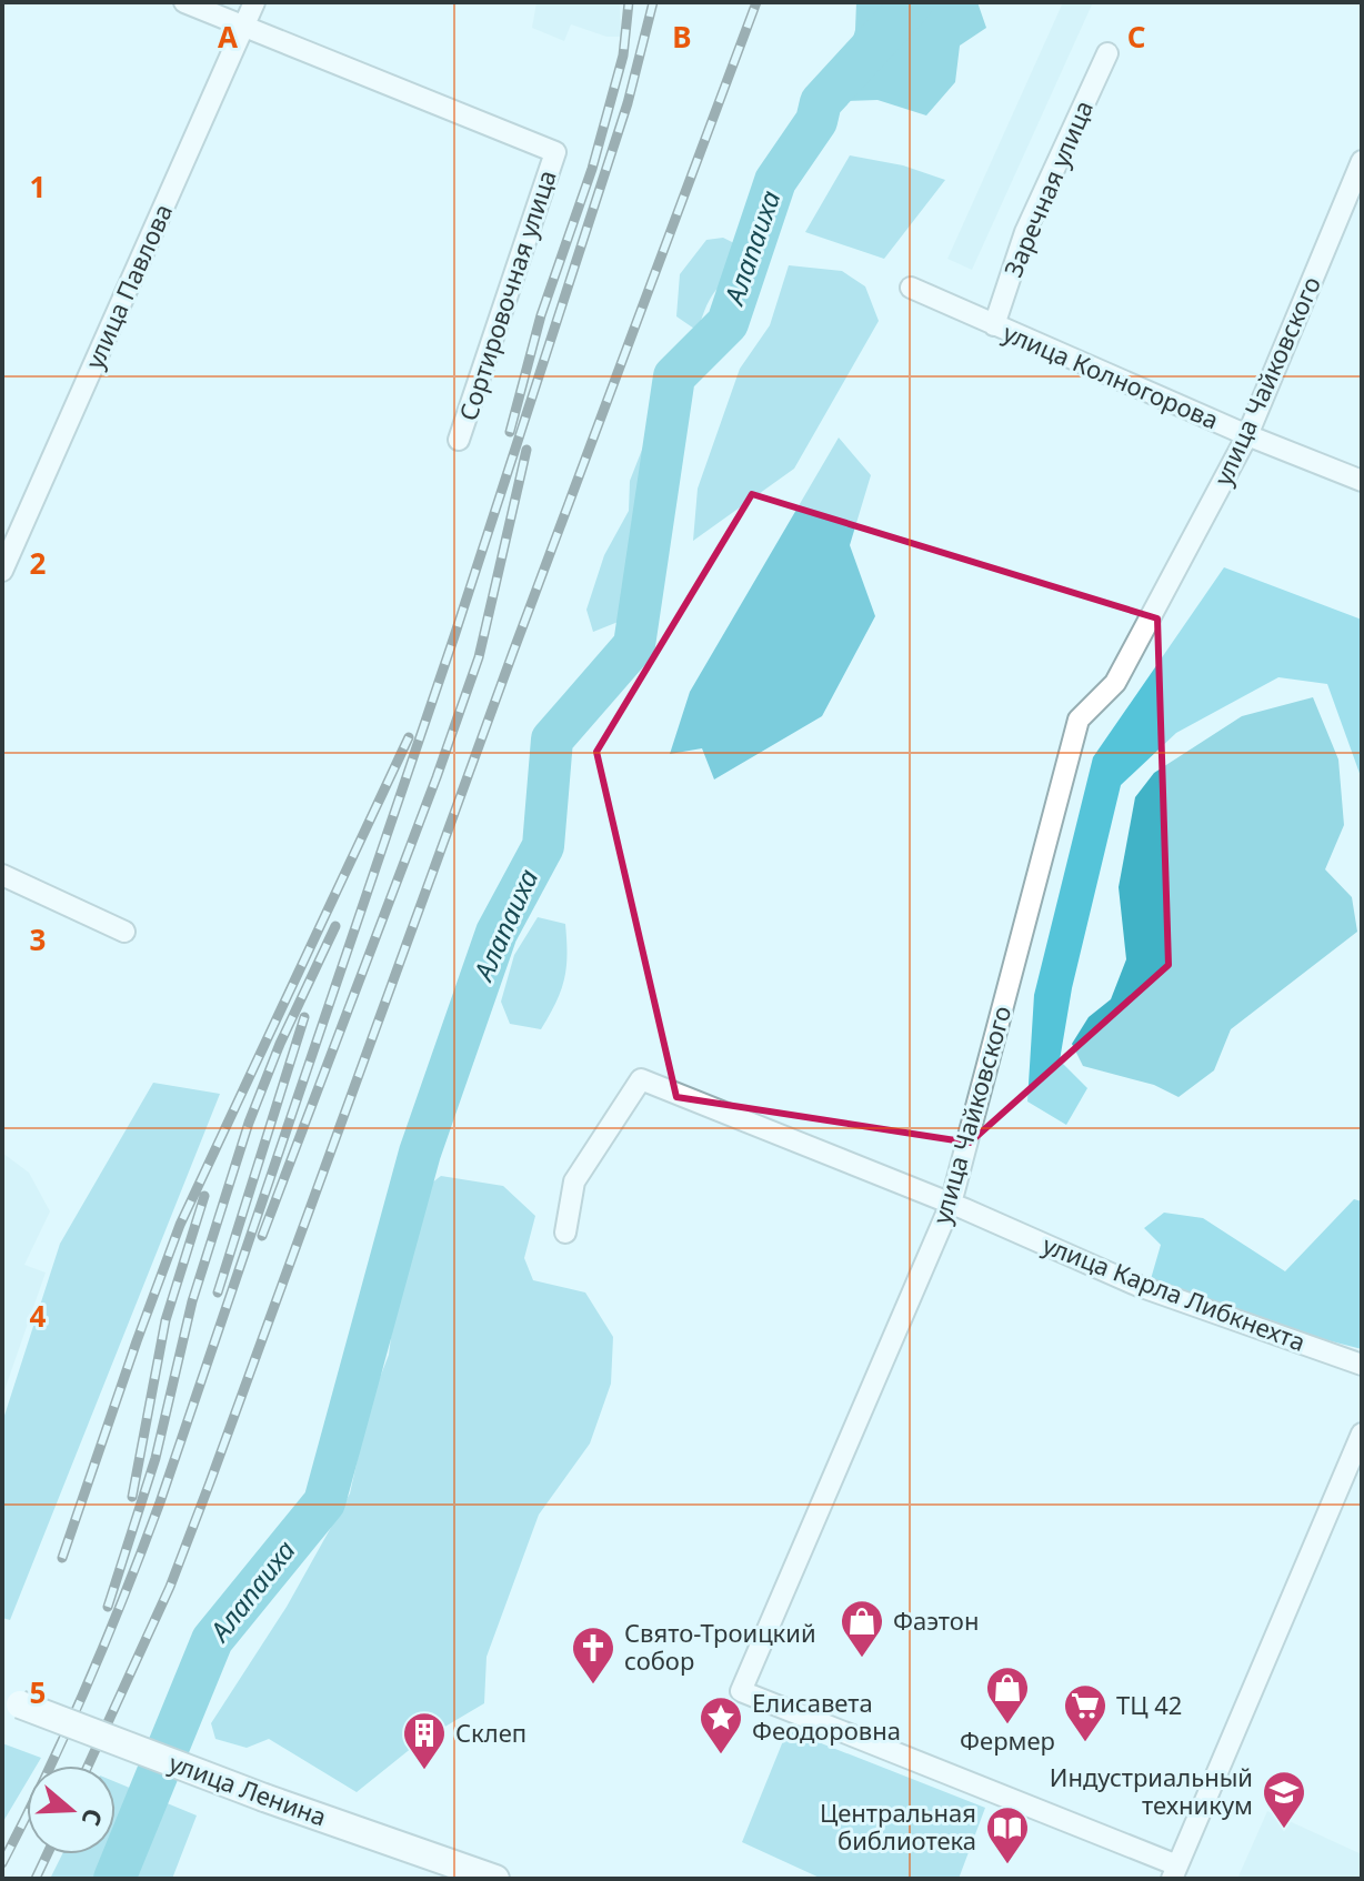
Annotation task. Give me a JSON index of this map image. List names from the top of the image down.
{
  "streets": {
    "main road": ["улица Ленина"],
    "street": [
      "Заречная улица",
      "улица Павлова",
      "Сортировочная улица",
      "улица Колногорова",
      "улица Чайковского",
      "улица Карла Либкнехта"
    ]
  },
  "crossings": [
    ["Заречная улица", "улица Колногорова"],
    ["улица Павлова", "Сортировочная улица"],
    ["улица Колногорова", "улица Чайковского"],
    ["улица Чайковского", "улица Карла Либкнехта"]
  ],
  "water": ["Алапаиха"],
  "places": {
    "shop": ["Фаэтон", "Фермер"],
    "church": ["Свято-Троицкий собор"],
    "supermarket": ["ТЦ 42"],
    "place": ["Елисавета Феодоровна"],
    "building": ["Склеп"],
    "school or university": ["Индустриальный техникум"],
    "library": ["Центральная библиотека"]
  },
  "north": "right",
  "grid": {
    "columns": ["A", "B", "C"],
    "rows": [
      "1",
      "2",
      "3",
      "4",
      "5"
    ]
  }
}
